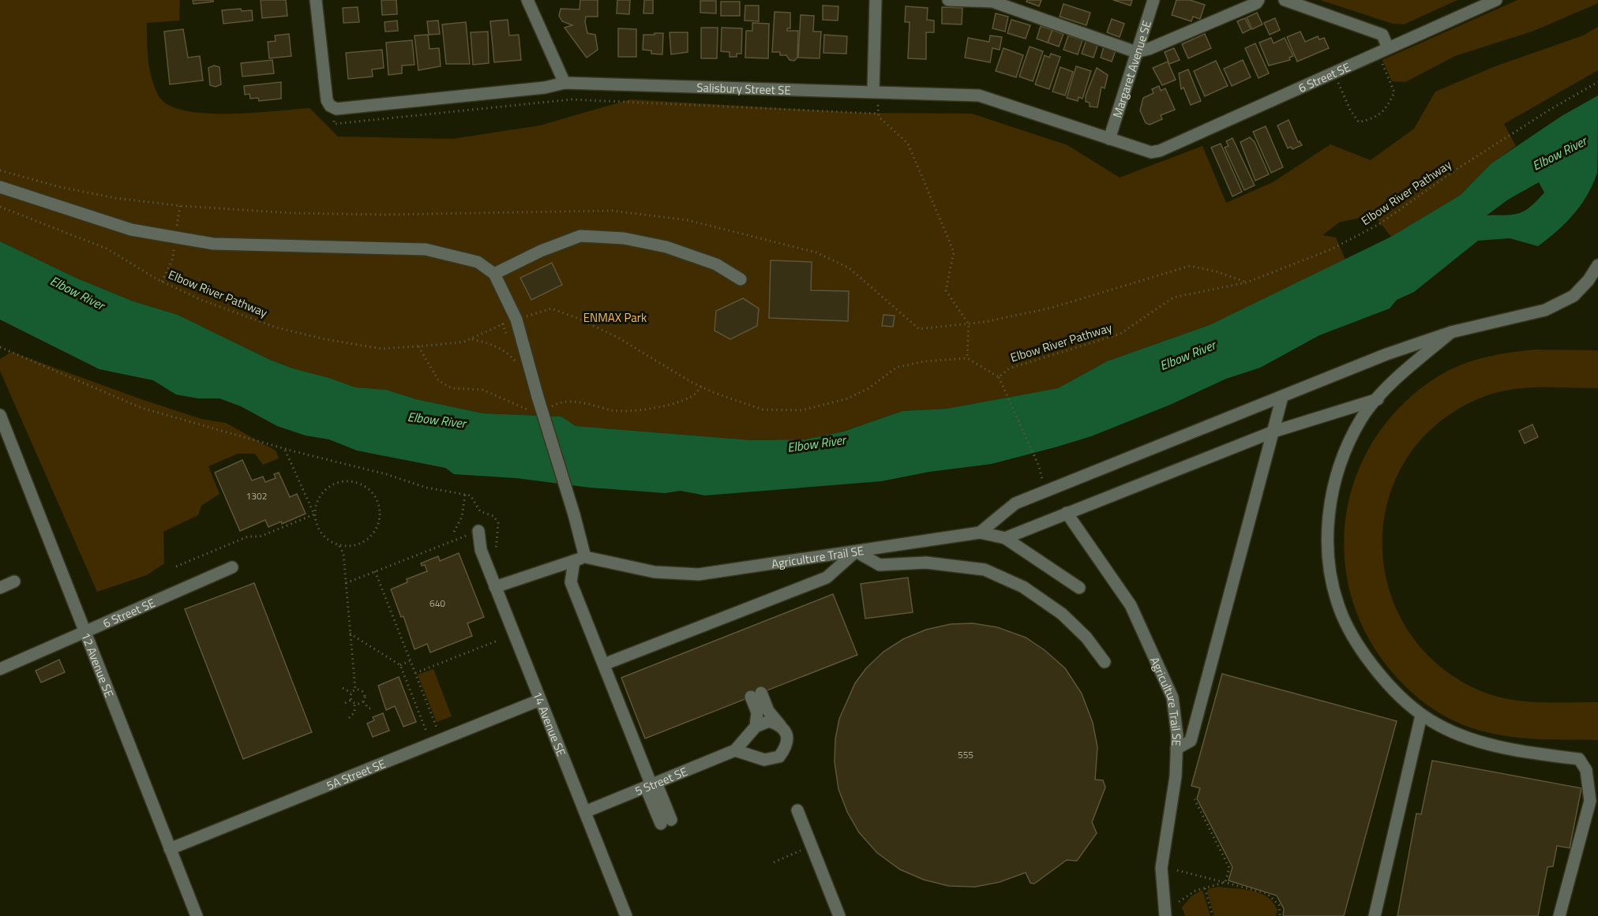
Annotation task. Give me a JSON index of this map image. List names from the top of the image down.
{
  "streets": {
    "street": [
      "Margaret Avenue SE",
      "6 Street SE",
      "Salisbury Street SE",
      "Agriculture Trail SE",
      "12 Avenue SE",
      "14 Avenue SE",
      "5A Street SE",
      "5 Street SE"
    ],
    "path": ["Elbow River Pathway"]
  },
  "crossings": [
    ["Margaret Avenue SE", "Salisbury Street SE"],
    ["6 Street SE", "Salisbury Street SE"],
    ["6 Street SE", "12 Avenue SE"],
    ["12 Avenue SE", "5A Street SE"],
    ["14 Avenue SE", "5A Street SE"],
    ["14 Avenue SE", "5 Street SE"]
  ],
  "water": ["Elbow River"],
  "parks": ["ENMAX Park"],
  "house_numbers": ["1302", "640", "555"]
}
